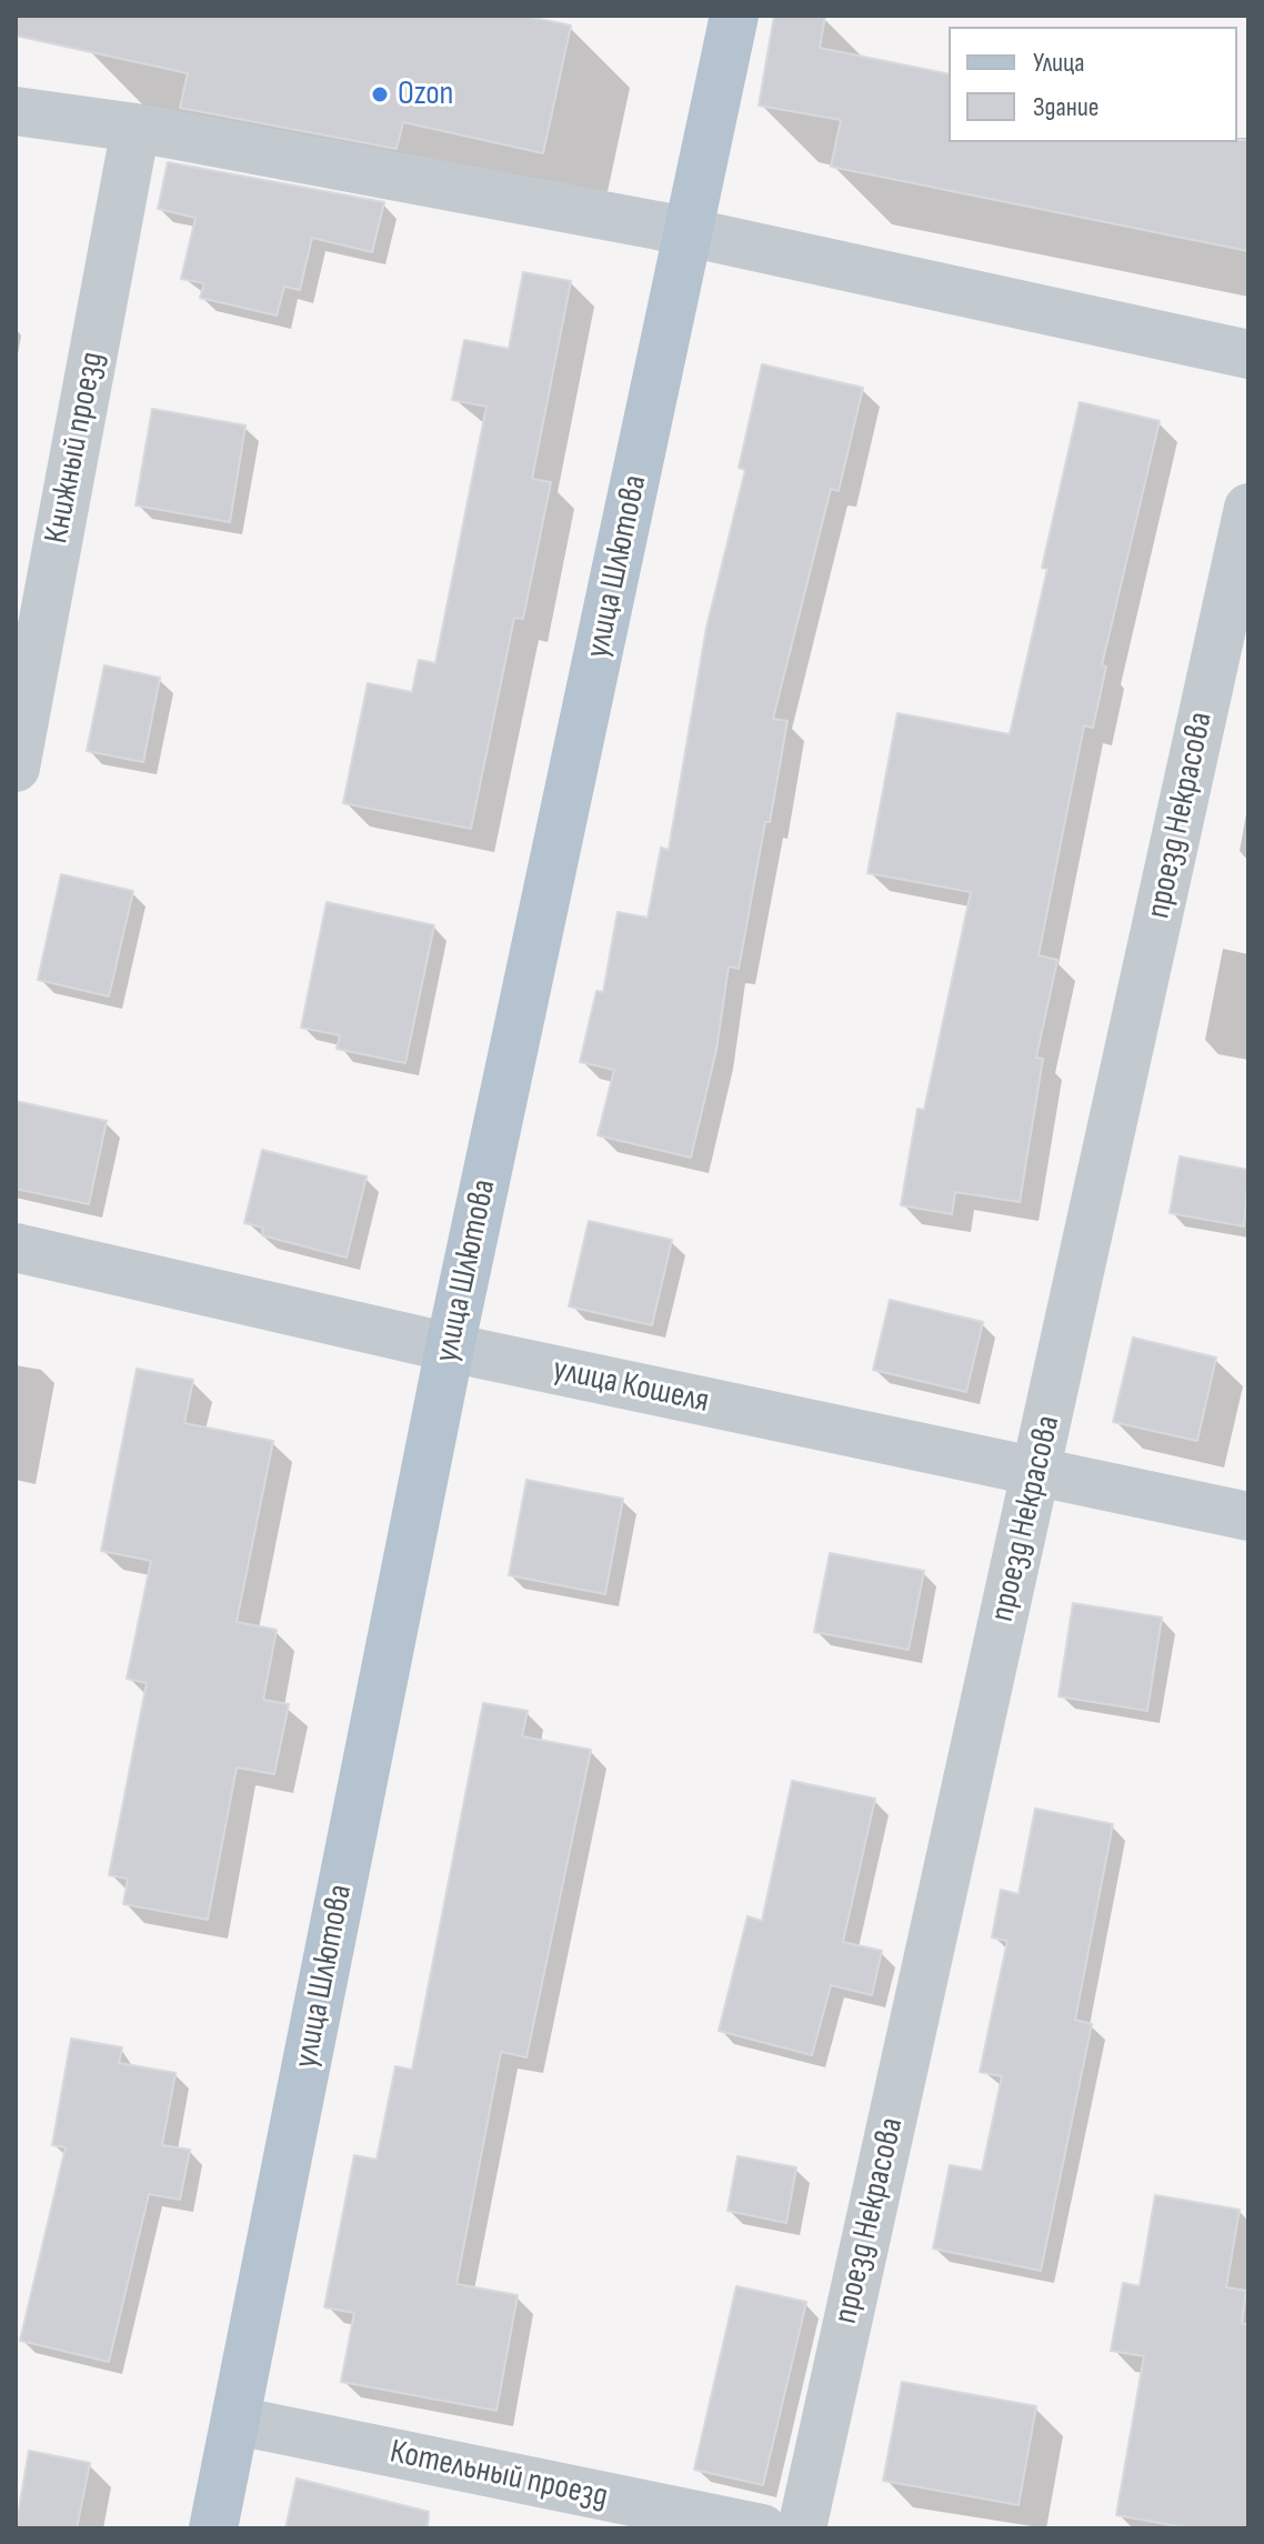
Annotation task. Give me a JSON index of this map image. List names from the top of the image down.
{
  "streets": {
    "main road": ["улица Шлютова"],
    "street": [
      "Книжный проезд",
      "проезд Некрасова",
      "улица Кошеля",
      "Котельный проезд"
    ]
  },
  "crossings": [
    ["улица Шлютова", "улица Кошеля"],
    ["улица Шлютова", "Котельный проезд"],
    ["проезд Некрасова", "улица Кошеля"]
  ],
  "places": ["Ozon"],
  "legend": ["Улица", "Здание"]
}
